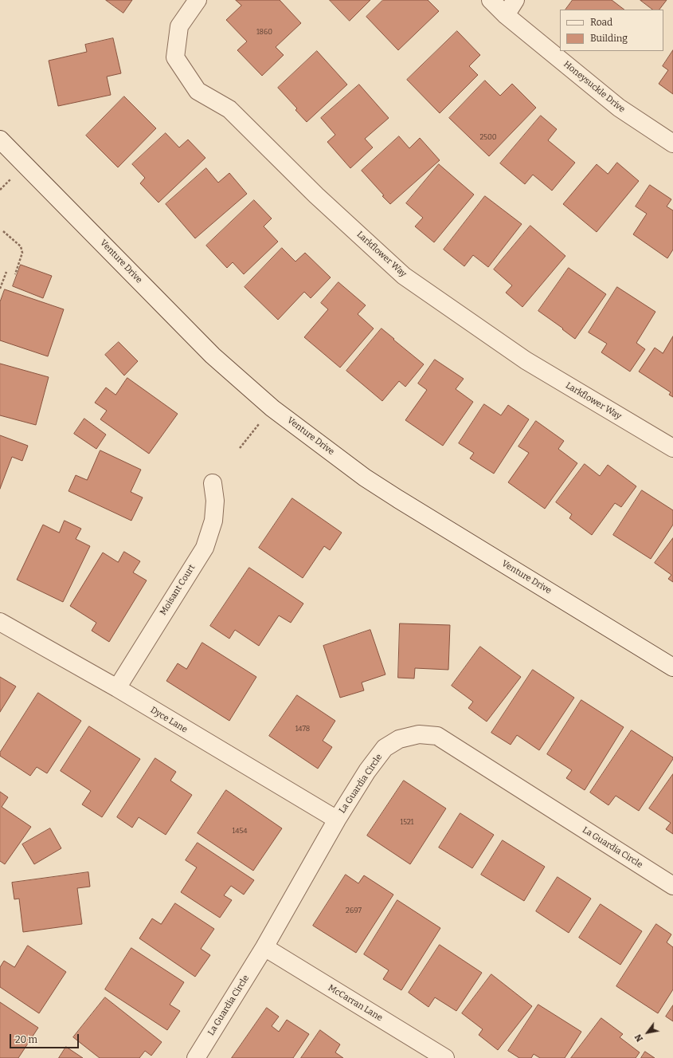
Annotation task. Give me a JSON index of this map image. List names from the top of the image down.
{
  "streets": {
    "street": [
      "Honeysuckle Drive",
      "Larkflower Way",
      "Venture Drive",
      "Moisant Court",
      "Dyce Lane",
      "La Guardia Circle",
      "McCarran Lane"
    ]
  },
  "crossings": [
    ["Moisant Court", "Dyce Lane"],
    ["Dyce Lane", "La Guardia Circle"],
    ["La Guardia Circle", "McCarran Lane"]
  ],
  "house_numbers": [
    "1860",
    "2500",
    "1478",
    "1521",
    "1454",
    "2697"
  ],
  "legend": ["Road", "Building"],
  "scale_bar": "20 m",
  "north": "bottom left"
}
